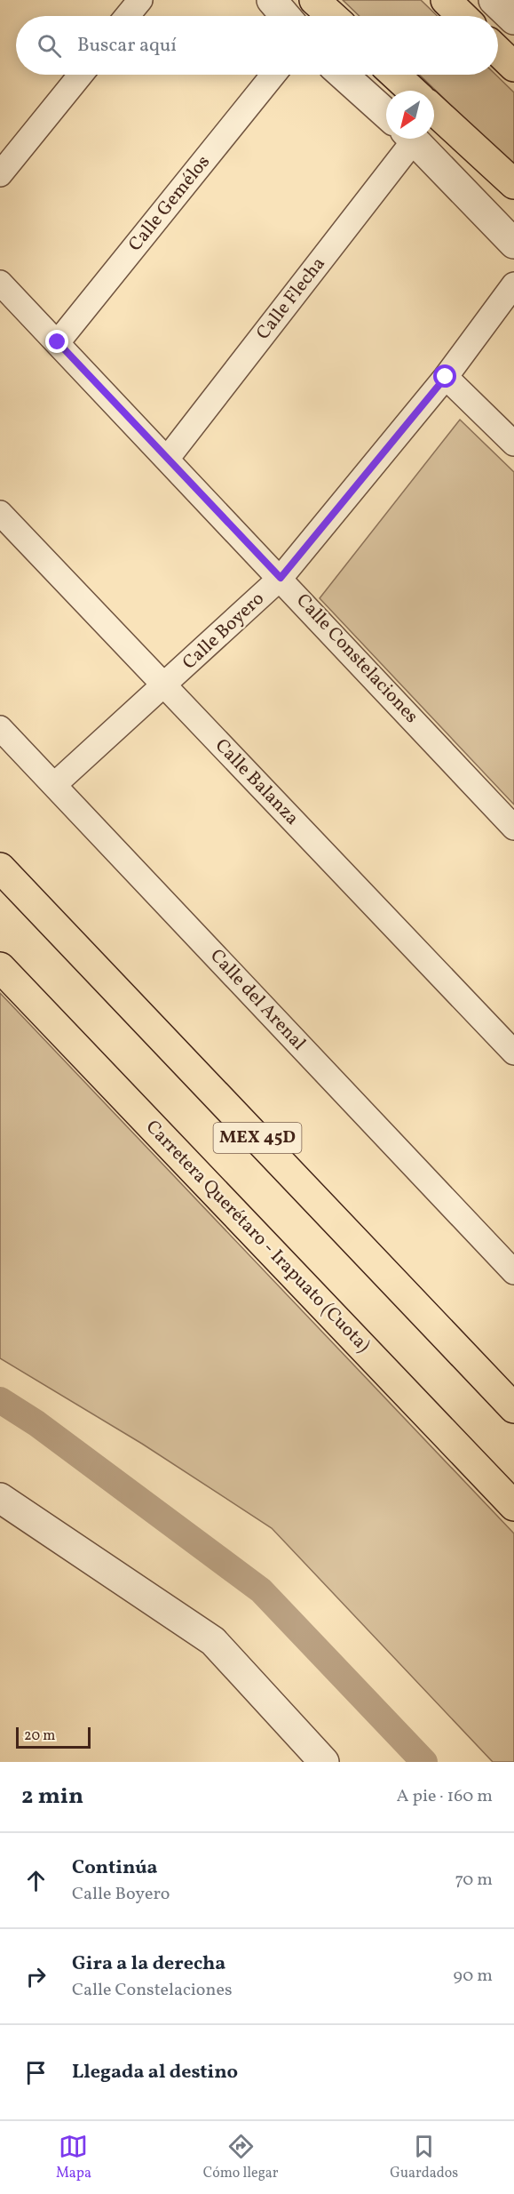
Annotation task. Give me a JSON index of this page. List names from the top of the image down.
{
  "streets": {
    "main road": ["MEX 45D", "Carretera Querétaro - Irapuato (Cuota)"],
    "street": [
      "Calle Gemélos",
      "Calle Flecha",
      "Calle Boyero",
      "Calle Constelaciones",
      "Calle Balanza",
      "Calle del Arenal"
    ]
  },
  "crossings": [
    ["Calle Gemélos", "Calle Constelaciones"],
    ["Calle Flecha", "Calle Constelaciones"],
    ["Calle Boyero", "Calle Constelaciones"],
    ["Calle Boyero", "Calle Balanza"],
    ["Calle Boyero", "Calle del Arenal"]
  ],
  "scale_bar": "20 m",
  "north": "bottom left",
  "page": {
    "search": "Buscar aquí",
    "scale": "20 m",
    "heading": ["2 min", "A pie · 160 m"],
    "list": [
      ["Continúa", "Calle Boyero", "70 m"],
      ["Gira a la derecha", "Calle Constelaciones", "90 m"],
      "Llegada al destino"
    ],
    "nav": ["Mapa", "Cómo llegar", "Guardados"]
  }
}
